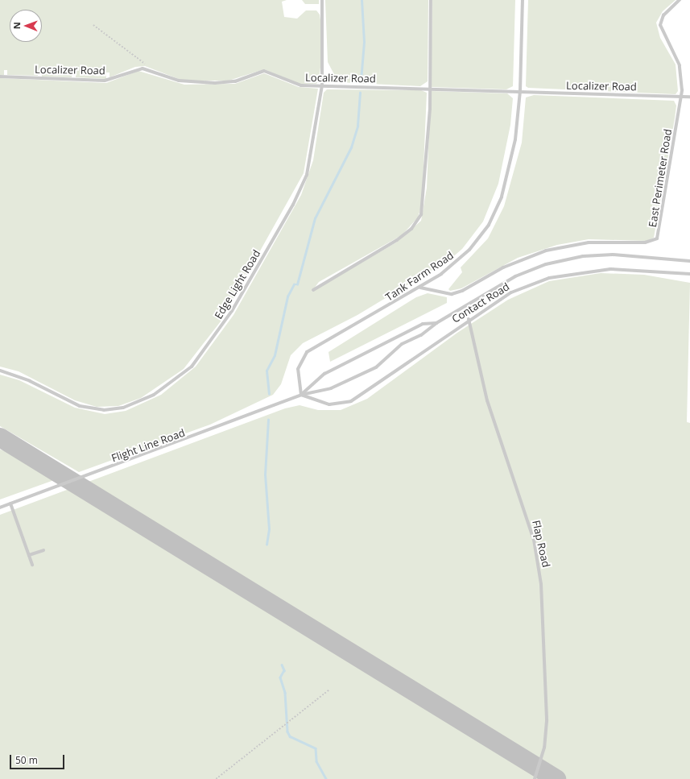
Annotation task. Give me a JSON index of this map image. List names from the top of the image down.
{
  "streets": {
    "lane": [
      "Localizer Road",
      "East Perimeter Road",
      "Tank Farm Road",
      "Edge Light Road",
      "Contact Road",
      "Flight Line Road",
      "Flap Road"
    ]
  },
  "crossings": [
    ["Localizer Road", "East Perimeter Road"],
    ["Localizer Road", "Tank Farm Road"],
    ["Localizer Road", "Edge Light Road"],
    ["East Perimeter Road", "Tank Farm Road"],
    ["Tank Farm Road", "Contact Road"],
    ["Tank Farm Road", "Flight Line Road"],
    ["Contact Road", "Flight Line Road"],
    ["Contact Road", "Flap Road"]
  ],
  "scale_bar": "50 m",
  "north": "left"
}
